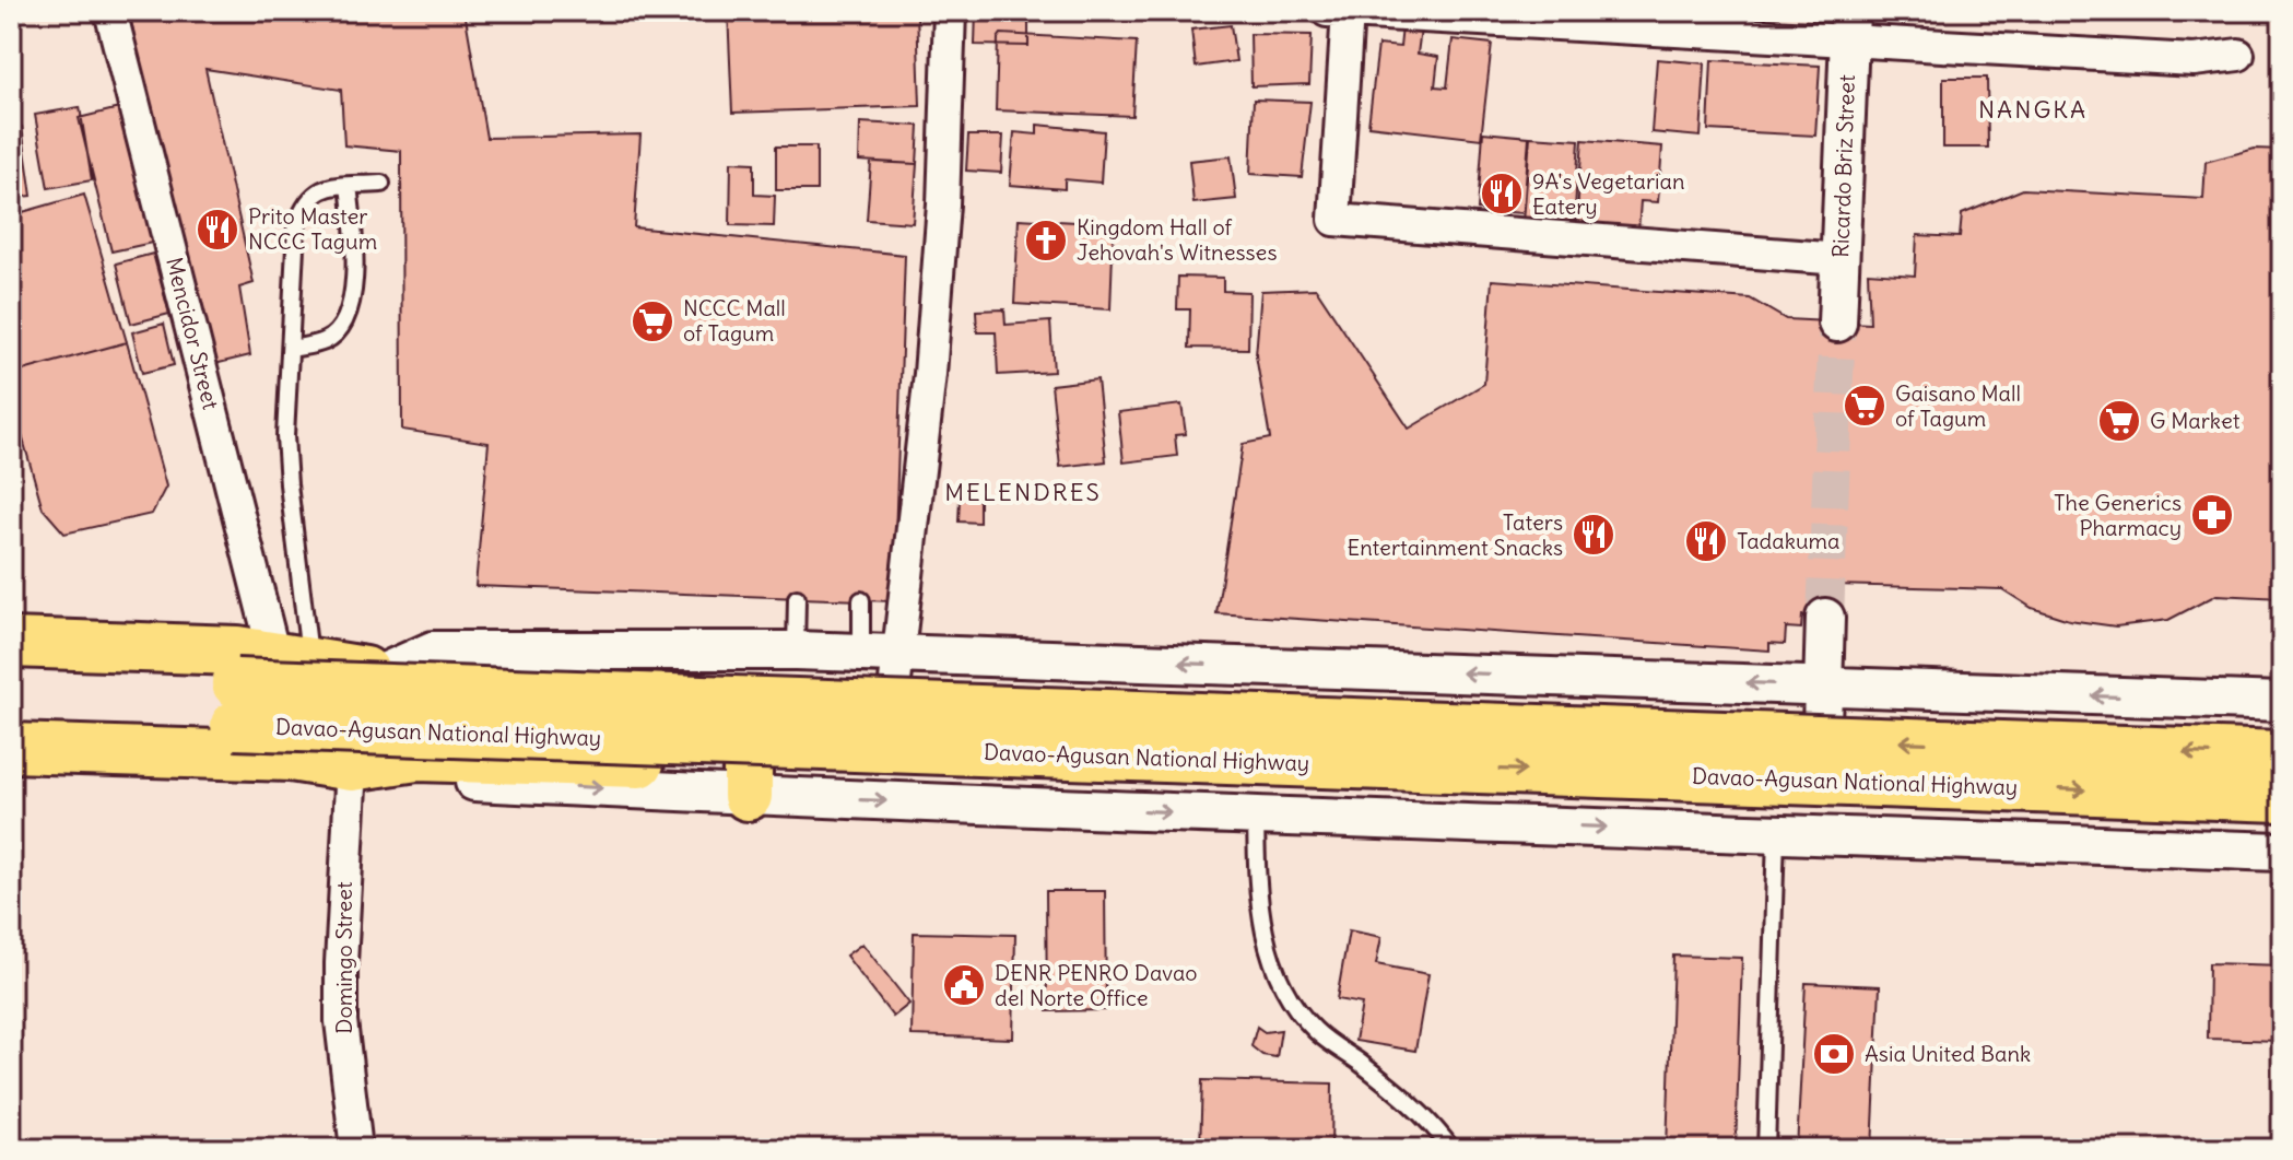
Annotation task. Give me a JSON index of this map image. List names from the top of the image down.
{
  "streets": {
    "highway": ["Davao-Agusan National Highway"],
    "street": ["Ricardo Briz Street", "Mencidor Street", "Domingo Street"]
  },
  "crossings": [
    ["Mencidor Street", "Davao-Agusan National Highway"],
    ["Davao-Agusan National Highway", "Domingo Street"]
  ],
  "districts": ["NANGKA", "MELENDRES"],
  "places": {
    "restaurant": [
      "9A's Vegetarian Eatery",
      "Prito Master NCCC Tagum",
      "Taters Entertainment Snacks",
      "Tadakuma"
    ],
    "church": ["Kingdom Hall of Jehovah's Witnesses"],
    "supermarket": ["NCCC Mall of Tagum", "Gaisano Mall of Tagum", "G Market"],
    "pharmacy": ["The Generics Pharmacy"],
    "public building": ["DENR PENRO Davao del Norte Office"],
    "bank": ["Asia United Bank"]
  }
}
